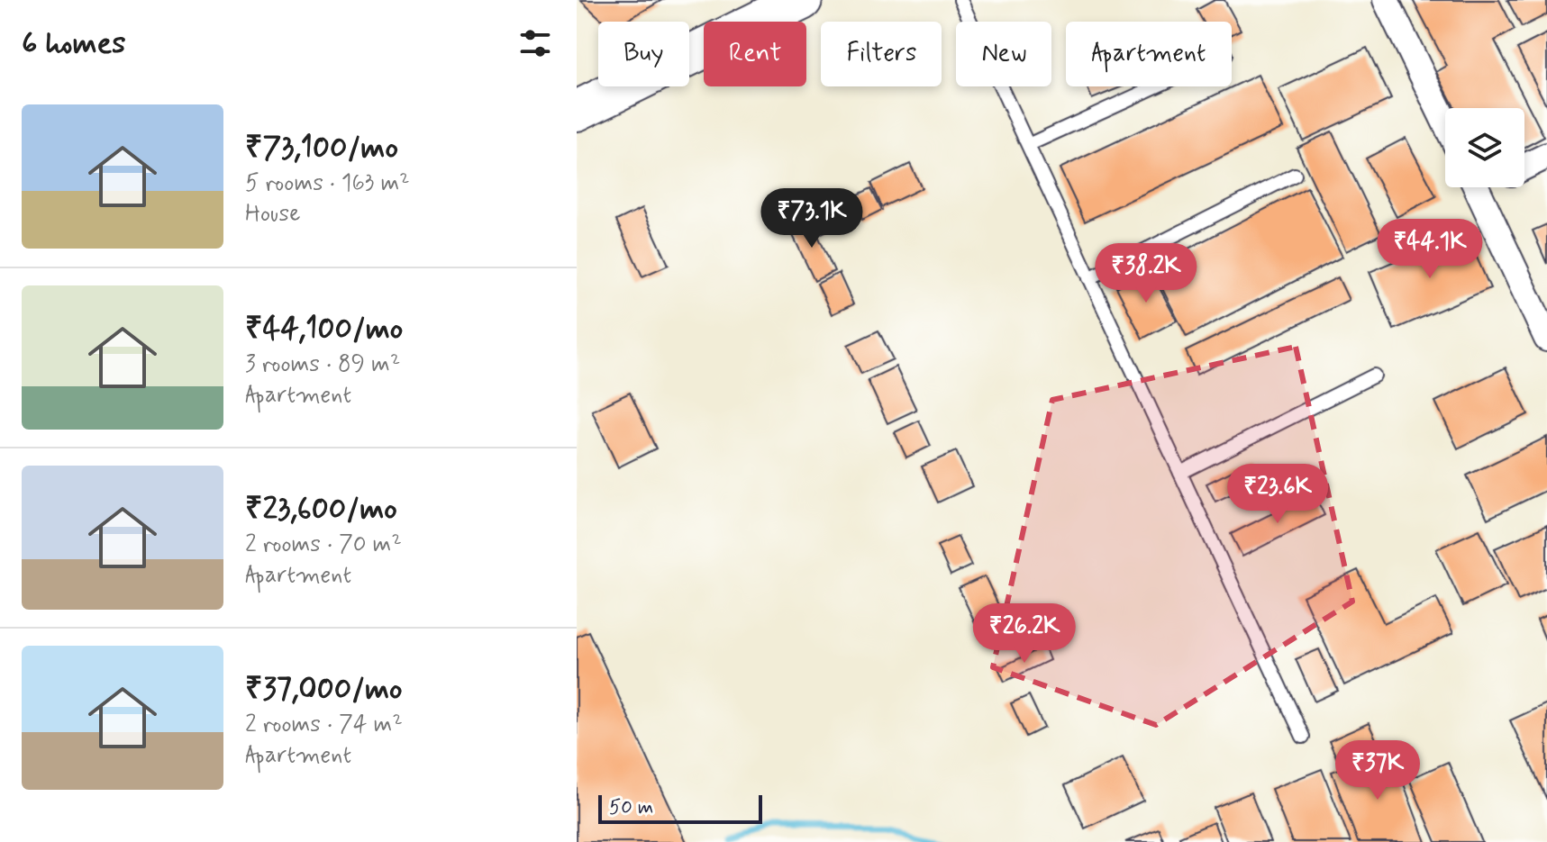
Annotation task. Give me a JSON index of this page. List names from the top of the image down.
{
  "scale_bar": "50 m",
  "page": {
    "heading": "6 homes",
    "chip": [
      "Buy",
      "Rent",
      "Filters",
      "New",
      "Apartment"
    ],
    "list": [
      {
        "name": "₹73,100/mo",
        "note": "5 rooms · 163 m² · House"
      },
      {
        "name": "₹44,100/mo",
        "note": "3 rooms · 89 m² · Apartment"
      },
      {
        "name": "₹23,600/mo",
        "note": "2 rooms · 70 m² · Apartment"
      },
      {
        "name": "₹37,000/mo",
        "note": "2 rooms · 74 m² · Apartment"
      }
    ],
    "price": [
      "₹73.1K",
      "₹44.1K",
      "₹38.2K",
      "₹23.6K",
      "₹26.2K",
      "₹37K"
    ],
    "scale": "50 m"
  }
}
